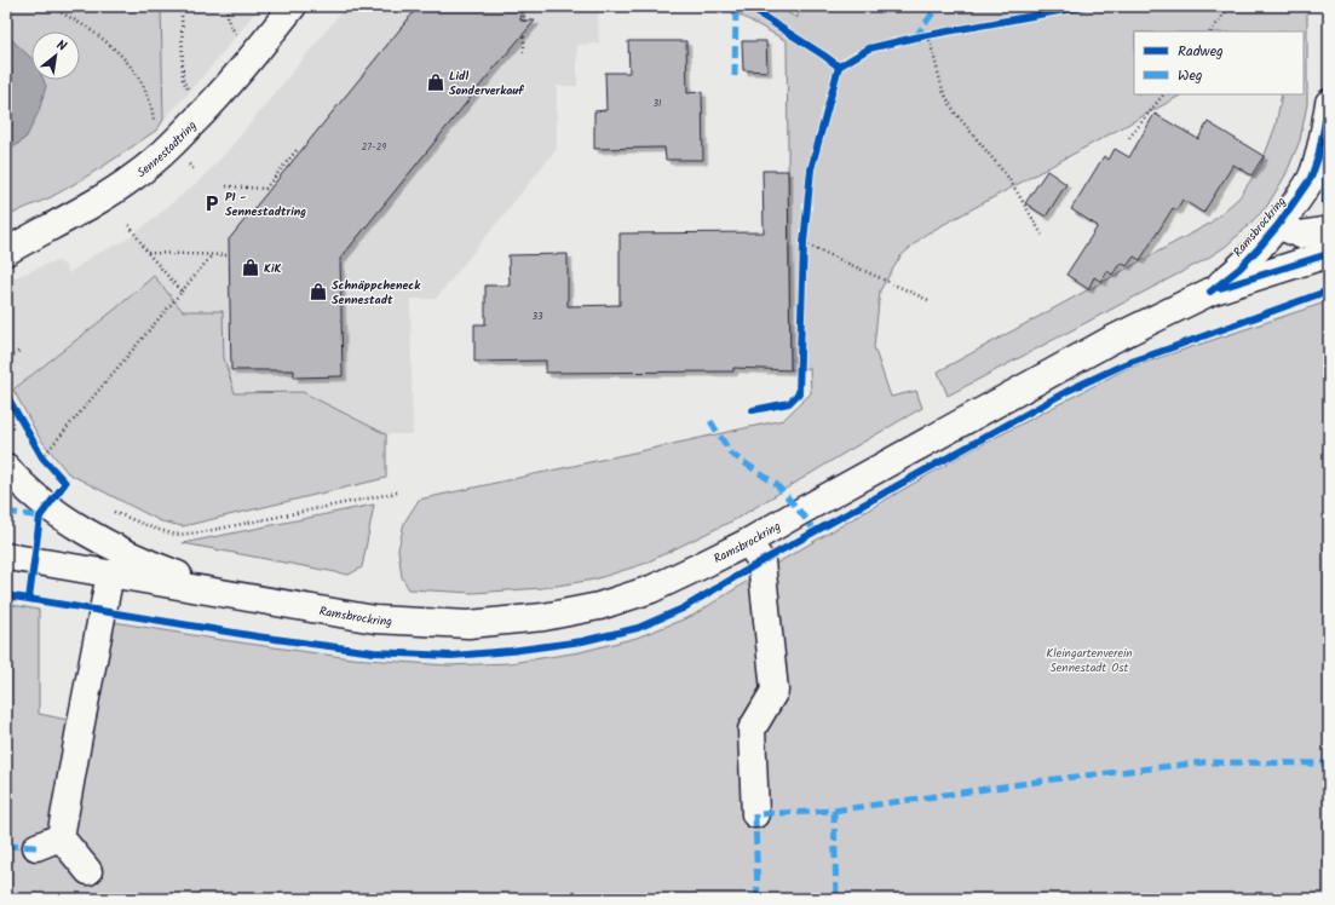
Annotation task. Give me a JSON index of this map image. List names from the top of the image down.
{
  "streets": {
    "street": ["Sennestadtring", "Ramsbrockring"]
  },
  "parks": ["Kleingartenverein Sennestadt Ost"],
  "places": {
    "shop": ["Lidl Sonderverkauf", "KiK", "Schnäppcheneck Sennestadt"],
    "parking": ["P1 - Sennestadtring"]
  },
  "house_numbers": ["31", "27-29", "33"],
  "legend": ["Radweg", "Weg"],
  "north": "top right"
}
